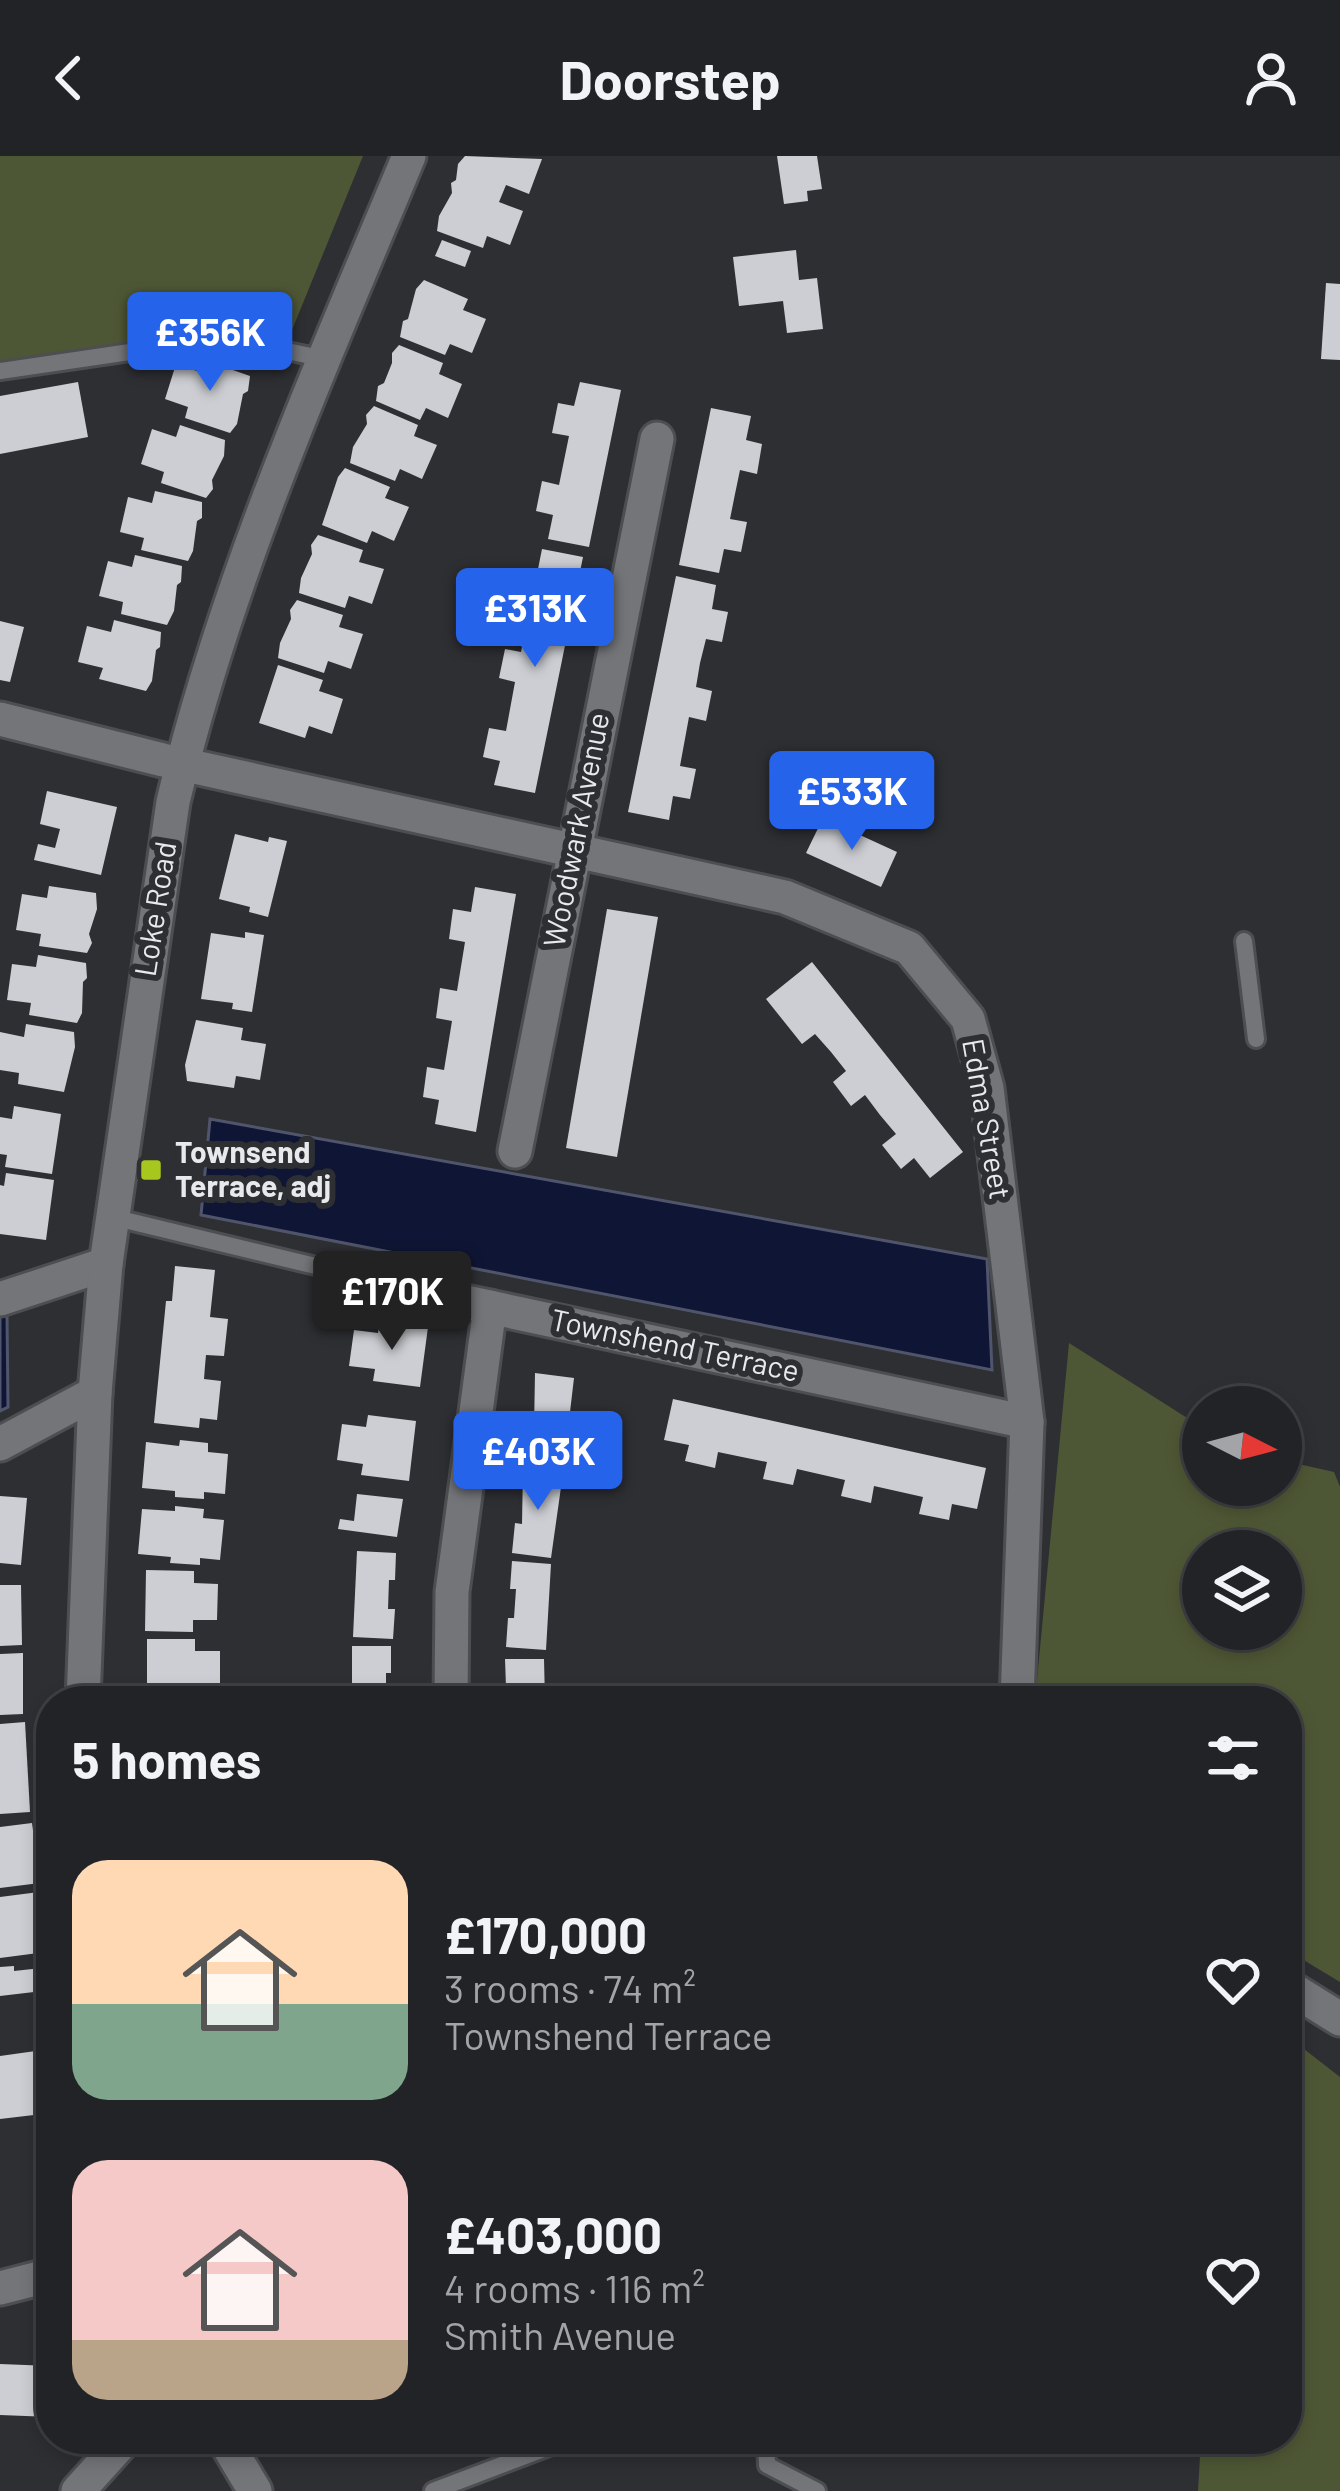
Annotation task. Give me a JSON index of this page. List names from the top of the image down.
{
  "streets": {
    "street": [
      "Woodwark Avenue",
      "Loke Road",
      "Edma Street",
      "Townshend Terrace"
    ]
  },
  "crossings": [
    ["Woodwark Avenue", "Edma Street"],
    ["Loke Road", "Edma Street"],
    ["Loke Road", "Townshend Terrace"],
    ["Edma Street", "Townshend Terrace"]
  ],
  "places": {
    "transit": ["Townsend Terrace, adj"]
  },
  "north": "right",
  "page": {
    "header": "Doorstep",
    "price": [
      "£356K",
      "£313K",
      "£533K",
      "£170K",
      "£403K"
    ],
    "heading": "5 homes",
    "list": [
      {
        "name": "£170,000",
        "note": "3 rooms · 74 m² · Townshend Terrace"
      },
      {
        "name": "£403,000",
        "note": "4 rooms · 116 m² · Smith Avenue"
      }
    ]
  }
}
